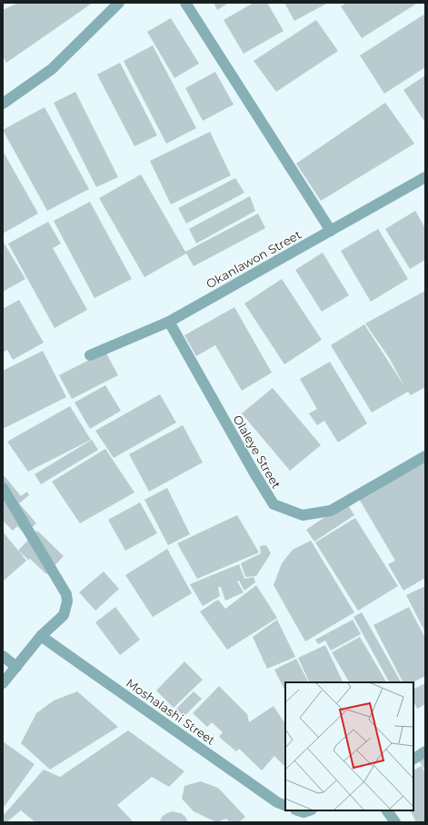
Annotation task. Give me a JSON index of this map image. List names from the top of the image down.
{
  "streets": {
    "street": ["Okanlawon Street", "Olaleye Street", "Moshalashi Street"]
  },
  "crossings": [
    ["Okanlawon Street", "Olaleye Street"]
  ]
}
